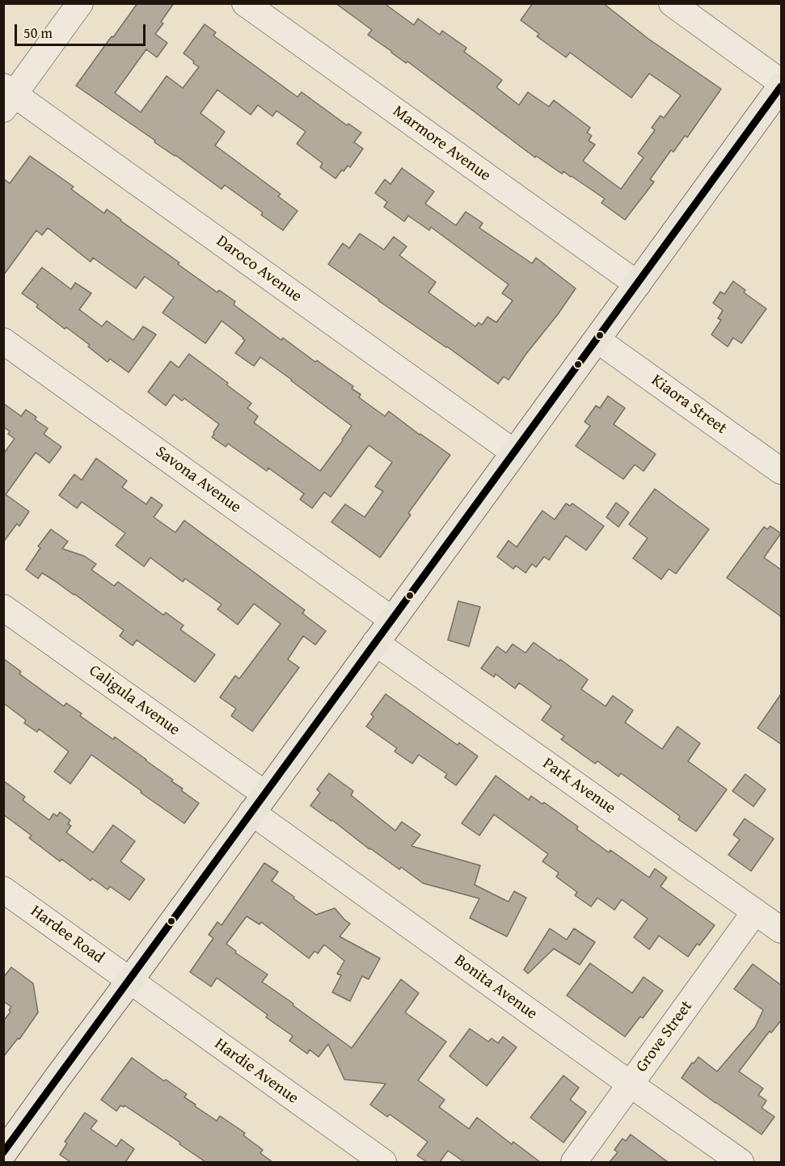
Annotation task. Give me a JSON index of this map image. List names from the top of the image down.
{
  "streets": {
    "street": [
      "Marmore Avenue",
      "Daroco Avenue",
      "Kiaora Street",
      "Savona Avenue",
      "Caligula Avenue",
      "Park Avenue",
      "Hardee Road",
      "Bonita Avenue",
      "Grove Street",
      "Hardie Avenue"
    ]
  },
  "crossings": [
    ["Caligula Avenue", "Bonita Avenue"],
    ["Park Avenue", "Grove Street"],
    ["Hardee Road", "Hardie Avenue"],
    ["Bonita Avenue", "Grove Street"]
  ],
  "scale_bar": "50 m"
}
